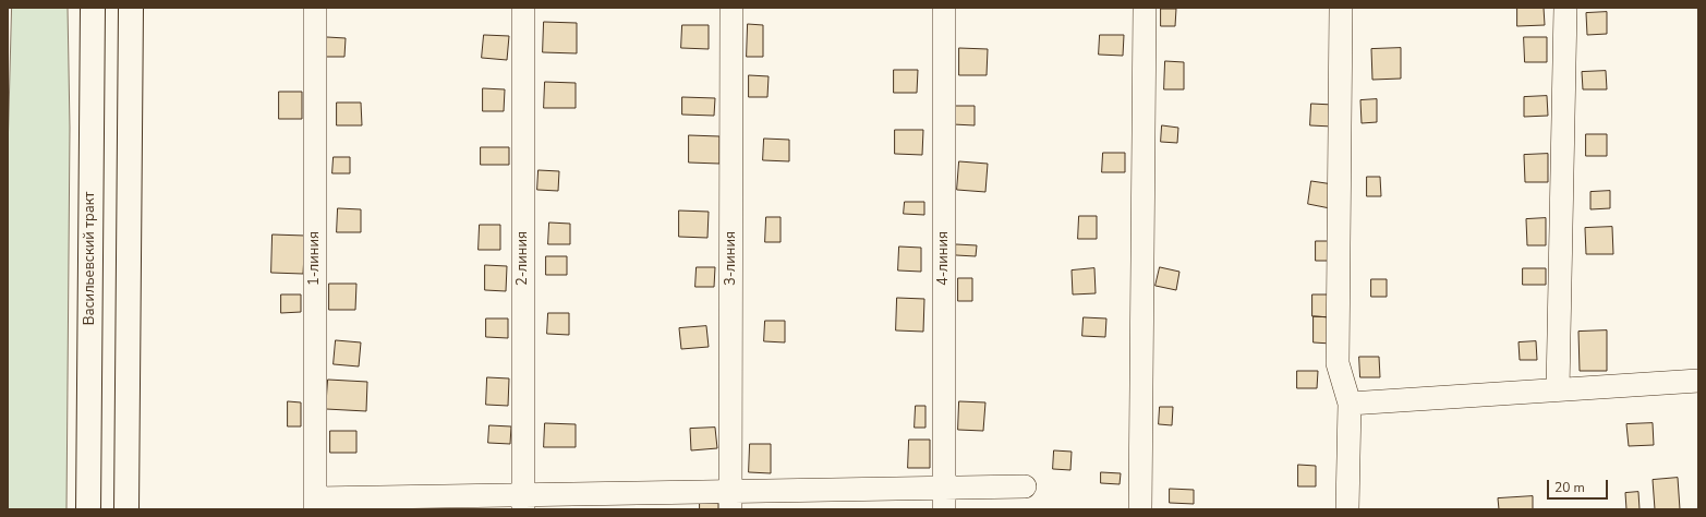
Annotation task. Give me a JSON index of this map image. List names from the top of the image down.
{
  "streets": {
    "main road": ["Васильевский тракт"],
    "street": [
      "1-линия",
      "2-линия",
      "3-линия",
      "4-линия"
    ]
  },
  "scale_bar": "20 m"
}
